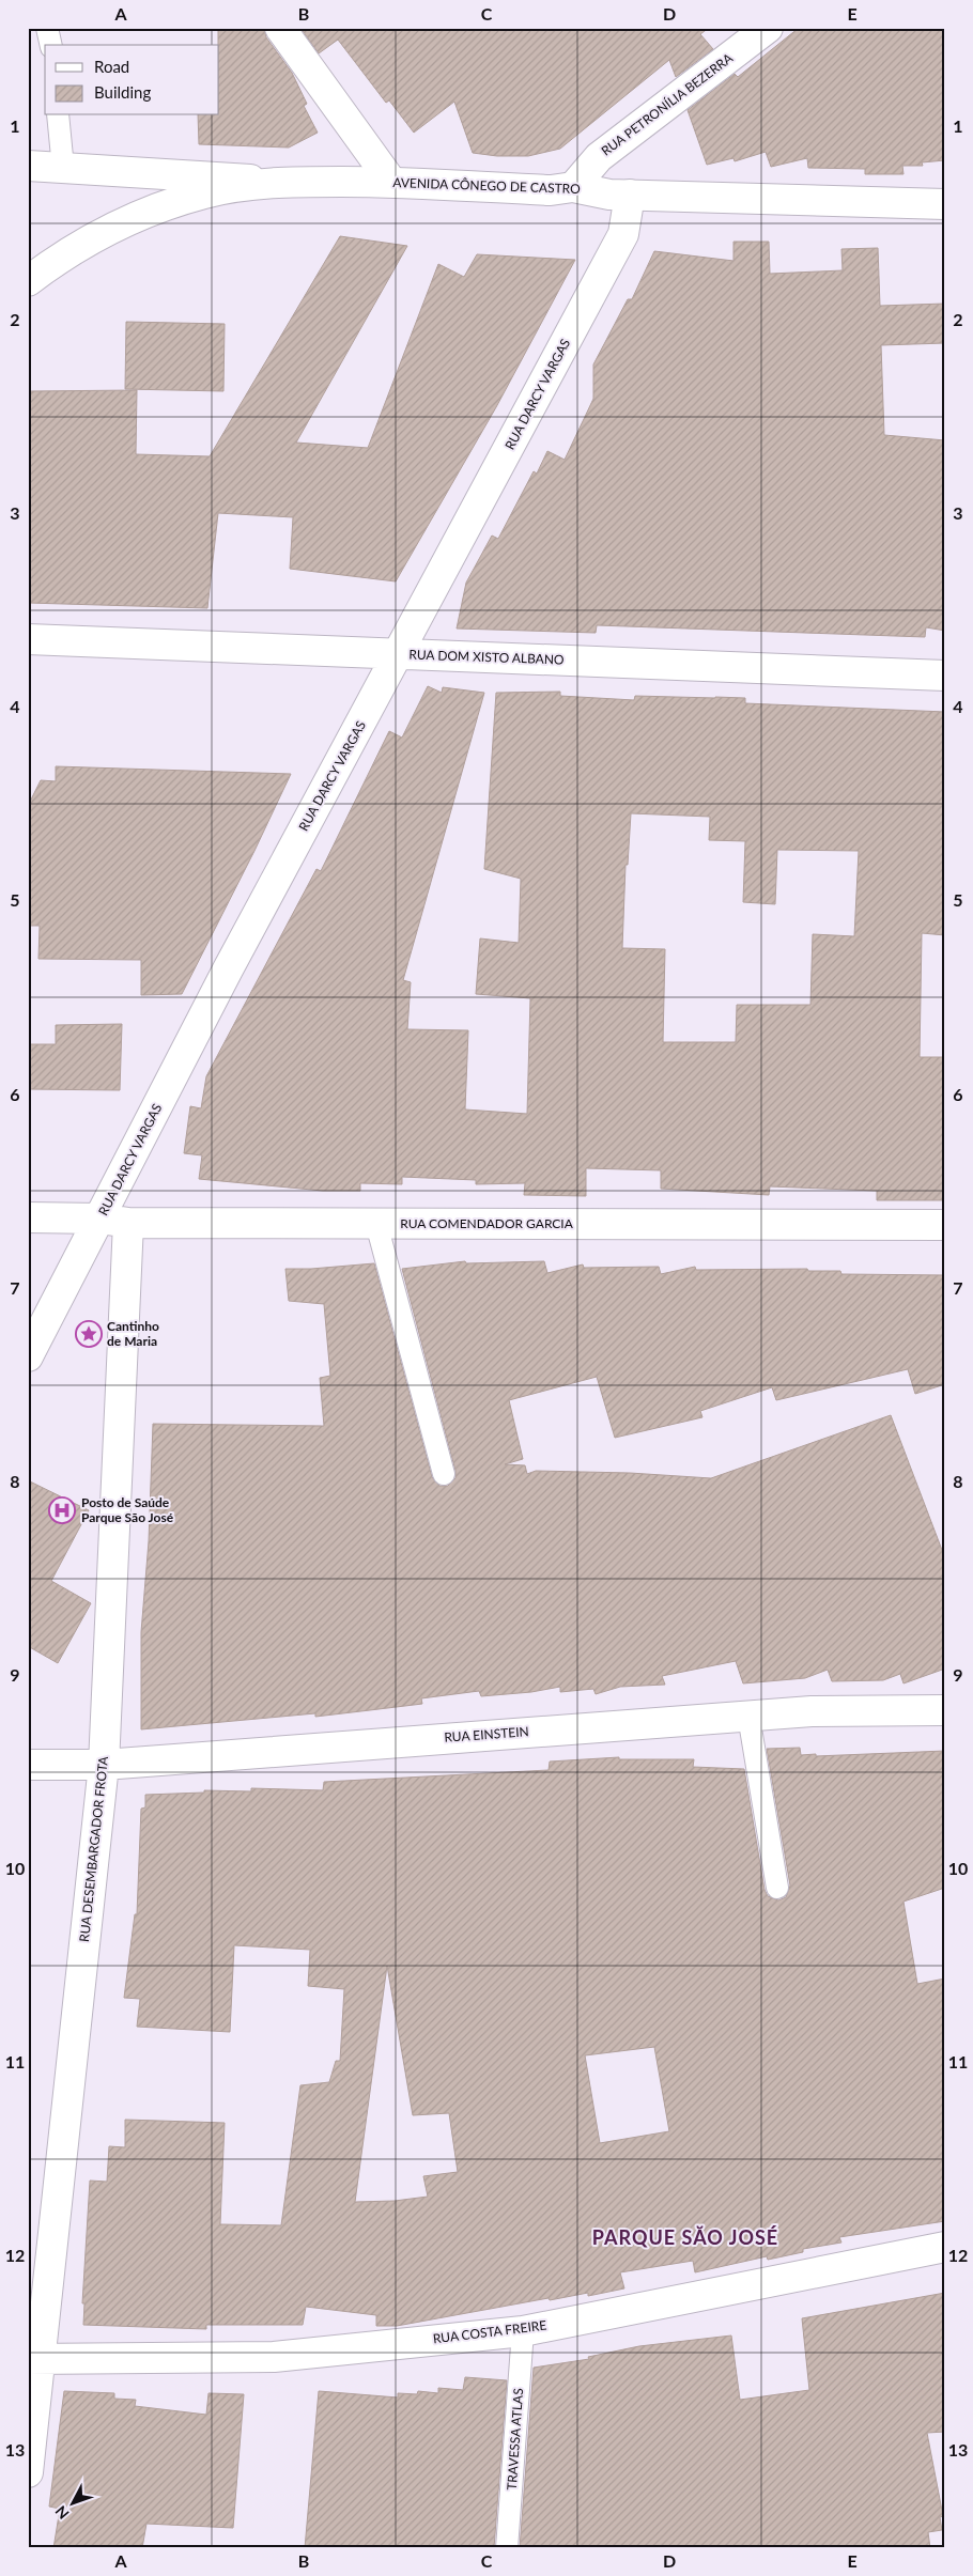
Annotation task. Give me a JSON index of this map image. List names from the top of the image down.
{
  "streets": {
    "street": [
      "RUA PETRONÍLIA BEZERRA",
      "AVENIDA CÔNEGO DE CASTRO",
      "RUA DARCY VARGAS",
      "RUA DOM XISTO ALBANO",
      "RUA COMENDADOR GARCIA",
      "RUA EINSTEIN",
      "RUA DESEMBARGADOR FROTA",
      "RUA COSTA FREIRE"
    ],
    "lane": ["TRAVESSA ATLAS"]
  },
  "crossings": [
    ["RUA PETRONÍLIA BEZERRA", "AVENIDA CÔNEGO DE CASTRO"],
    ["AVENIDA CÔNEGO DE CASTRO", "RUA DARCY VARGAS"],
    ["RUA DARCY VARGAS", "RUA DOM XISTO ALBANO"],
    ["RUA DARCY VARGAS", "RUA COMENDADOR GARCIA"],
    ["RUA COMENDADOR GARCIA", "RUA DESEMBARGADOR FROTA"],
    ["RUA EINSTEIN", "RUA DESEMBARGADOR FROTA"],
    ["RUA DESEMBARGADOR FROTA", "RUA COSTA FREIRE"],
    ["RUA COSTA FREIRE", "TRAVESSA ATLAS"]
  ],
  "districts": ["PARQUE SĂO JOSÉ"],
  "places": {
    "place": ["Cantinho de Maria"],
    "hospital": ["Posto de Saúde Parque São José"]
  },
  "legend": ["Road", "Building"],
  "north": "bottom left",
  "grid": {
    "columns": [
      "A",
      "B",
      "C",
      "D",
      "E"
    ],
    "rows": [
      "1",
      "2",
      "3",
      "4",
      "5",
      "6",
      "7",
      "8",
      "9",
      "10",
      "11",
      "12",
      "13"
    ]
  }
}
